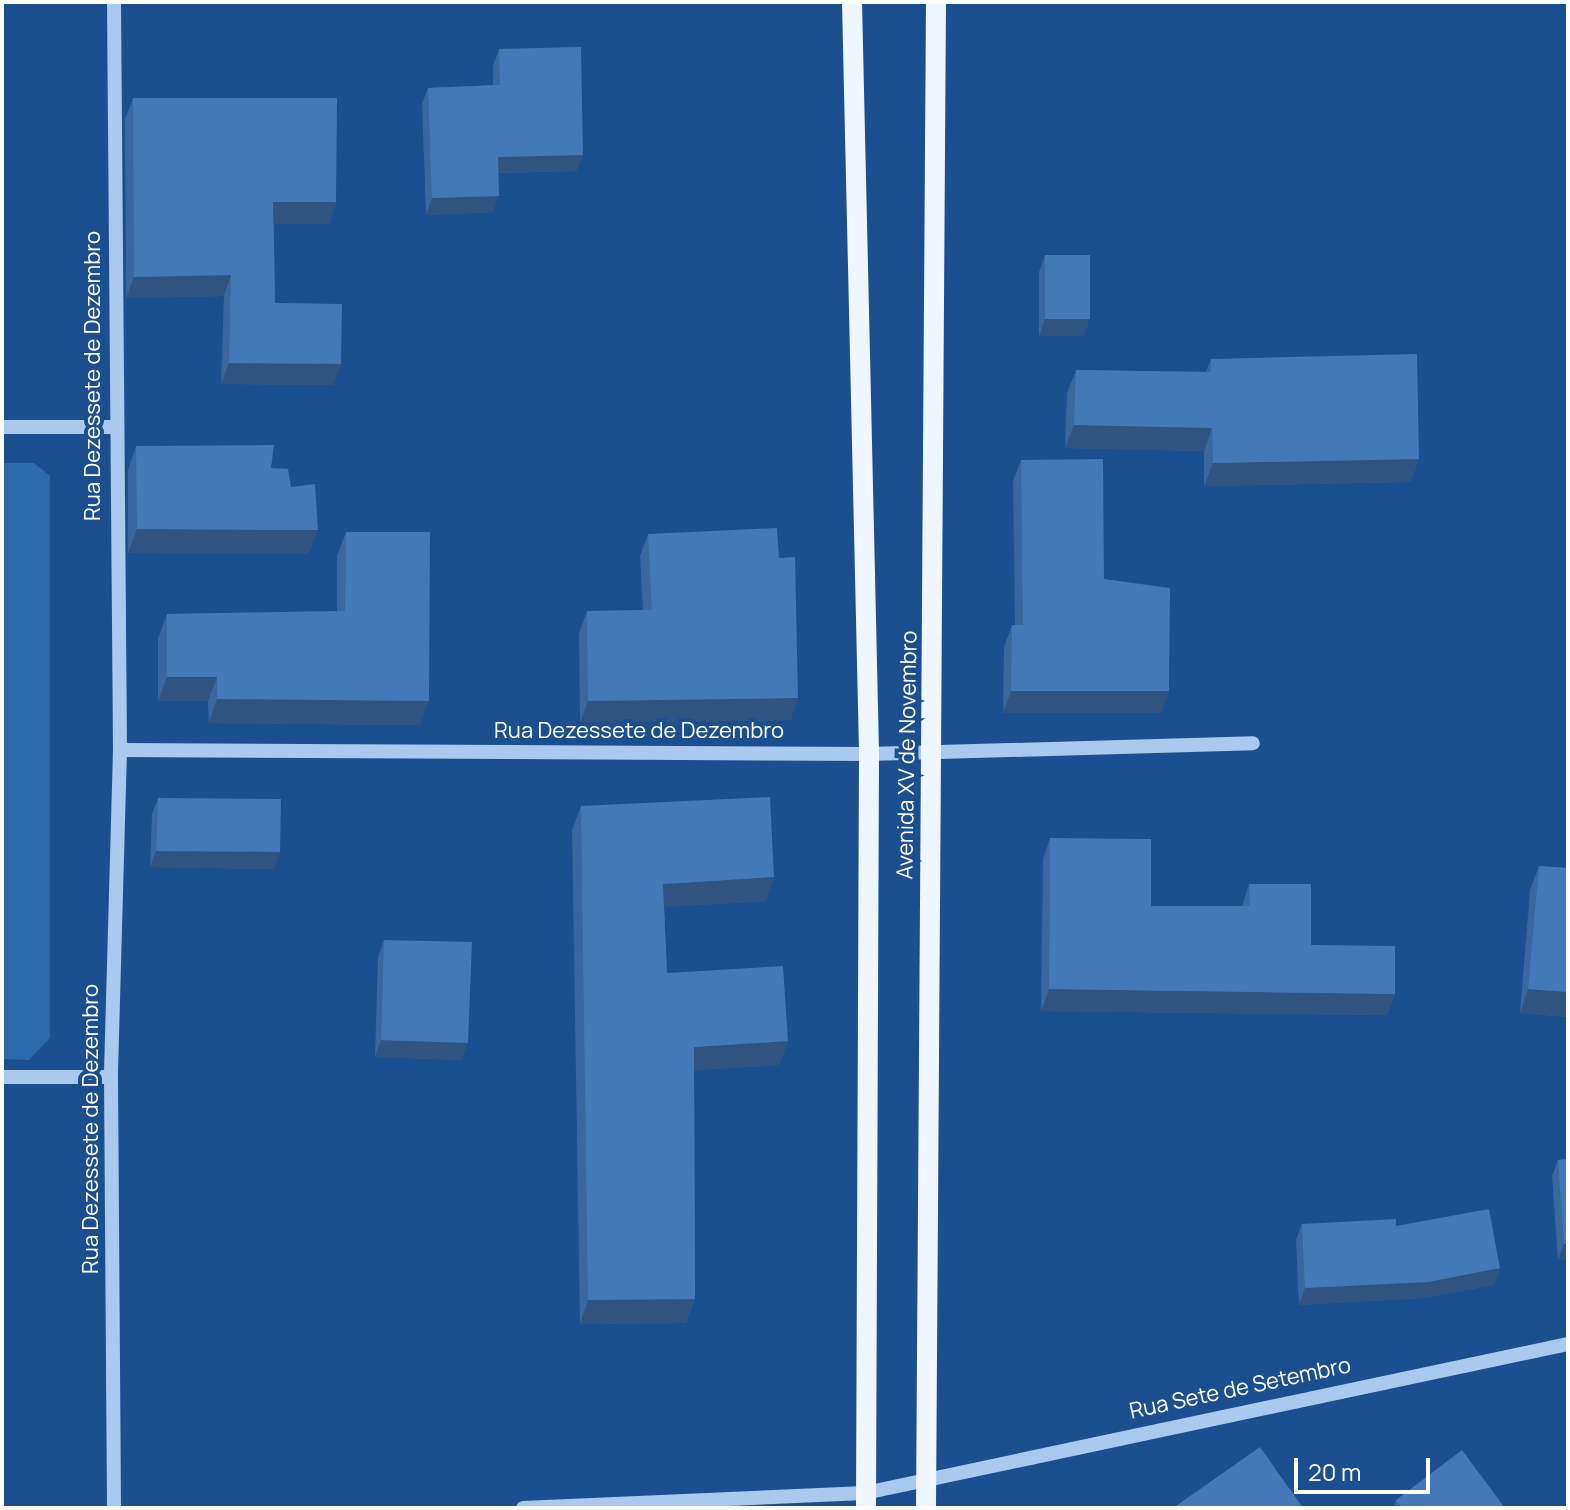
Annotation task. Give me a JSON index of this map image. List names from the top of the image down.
{
  "streets": {
    "main road": ["Avenida XV de Novembro"],
    "street": ["Rua Dezessete de Dezembro", "Rua Sete de Setembro"]
  },
  "crossings": [
    ["Rua Dezessete de Dezembro", "Avenida XV de Novembro"],
    ["Avenida XV de Novembro", "Rua Sete de Setembro"]
  ],
  "scale_bar": "20 m"
}
